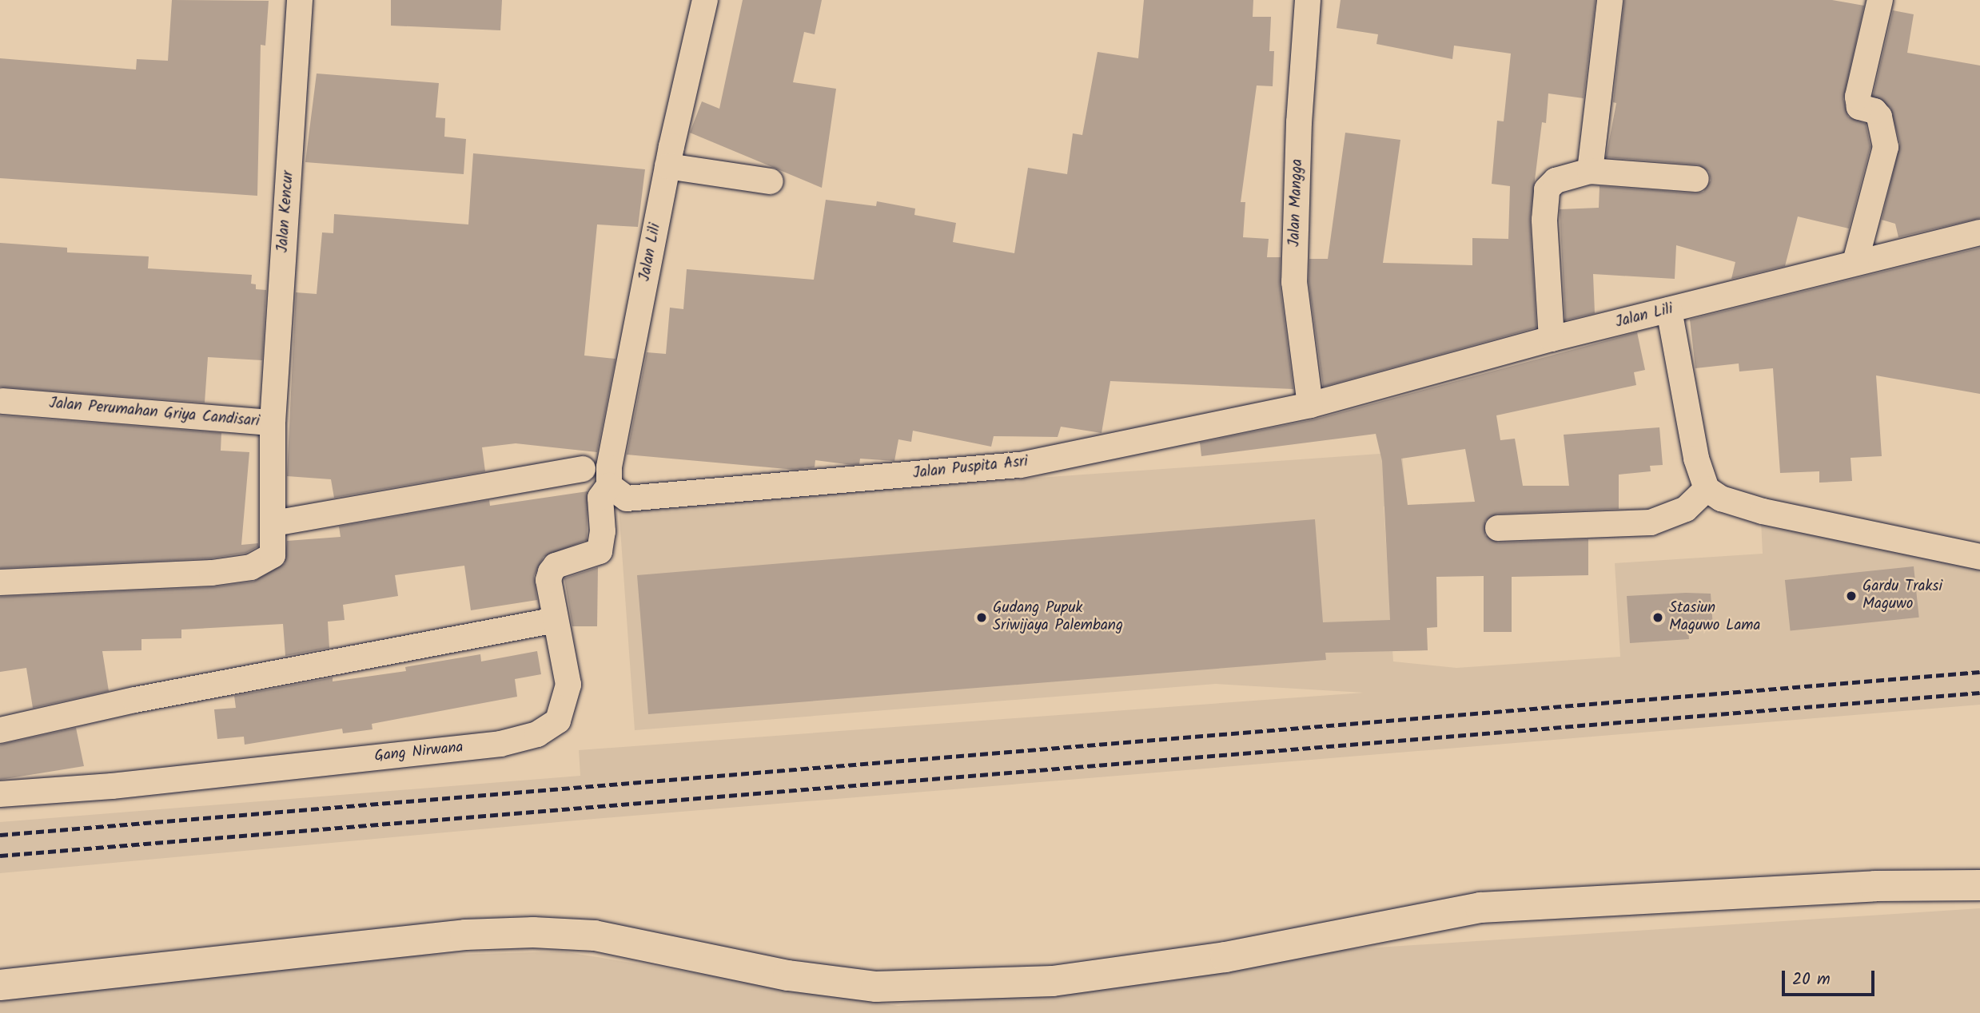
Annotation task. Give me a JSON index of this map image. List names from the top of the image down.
{
  "streets": {
    "street": [
      "Jalan Mangga",
      "Jalan Kencur",
      "Jalan Lili",
      "Jalan Perumahan Griya Candisari",
      "Jalan Puspita Asri",
      "Gang Nirwana"
    ]
  },
  "crossings": [
    ["Jalan Mangga", "Jalan Lili"],
    ["Jalan Mangga", "Jalan Puspita Asri"],
    ["Jalan Kencur", "Jalan Perumahan Griya Candisari"],
    ["Jalan Lili", "Jalan Puspita Asri"],
    ["Jalan Lili", "Gang Nirwana"],
    ["Jalan Puspita Asri", "Gang Nirwana"]
  ],
  "places": ["Gardu Traksi Maguwo", "Gudang Pupuk Sriwijaya Palembang", "Stasiun Maguwo Lama"],
  "scale_bar": "20 m"
}
